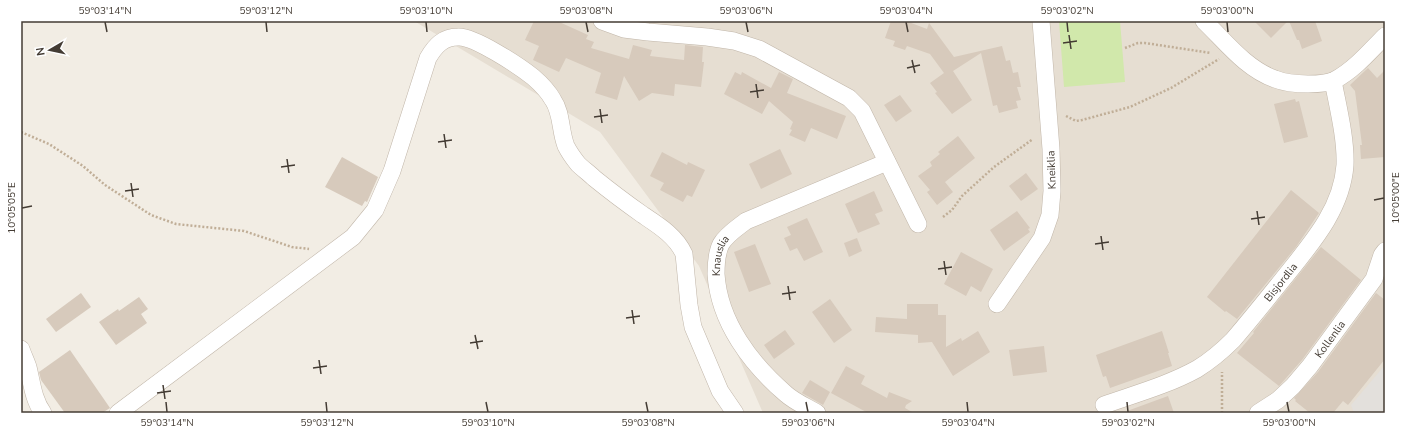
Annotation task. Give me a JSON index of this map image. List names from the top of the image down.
{
  "streets": {
    "street": [
      "Kneiklia",
      "Knauslia",
      "Bisjordlia",
      "Kollenlia"
    ]
  },
  "north": "left",
  "coordinates": [
    "59°03'14\"N",
    "59°03'12\"N",
    "59°03'10\"N",
    "59°03'08\"N",
    "59°03'06\"N",
    "59°03'04\"N",
    "59°03'02\"N",
    "59°03'00\"N",
    "10°05'00\"E",
    "10°05'05\"E"
  ]
}
